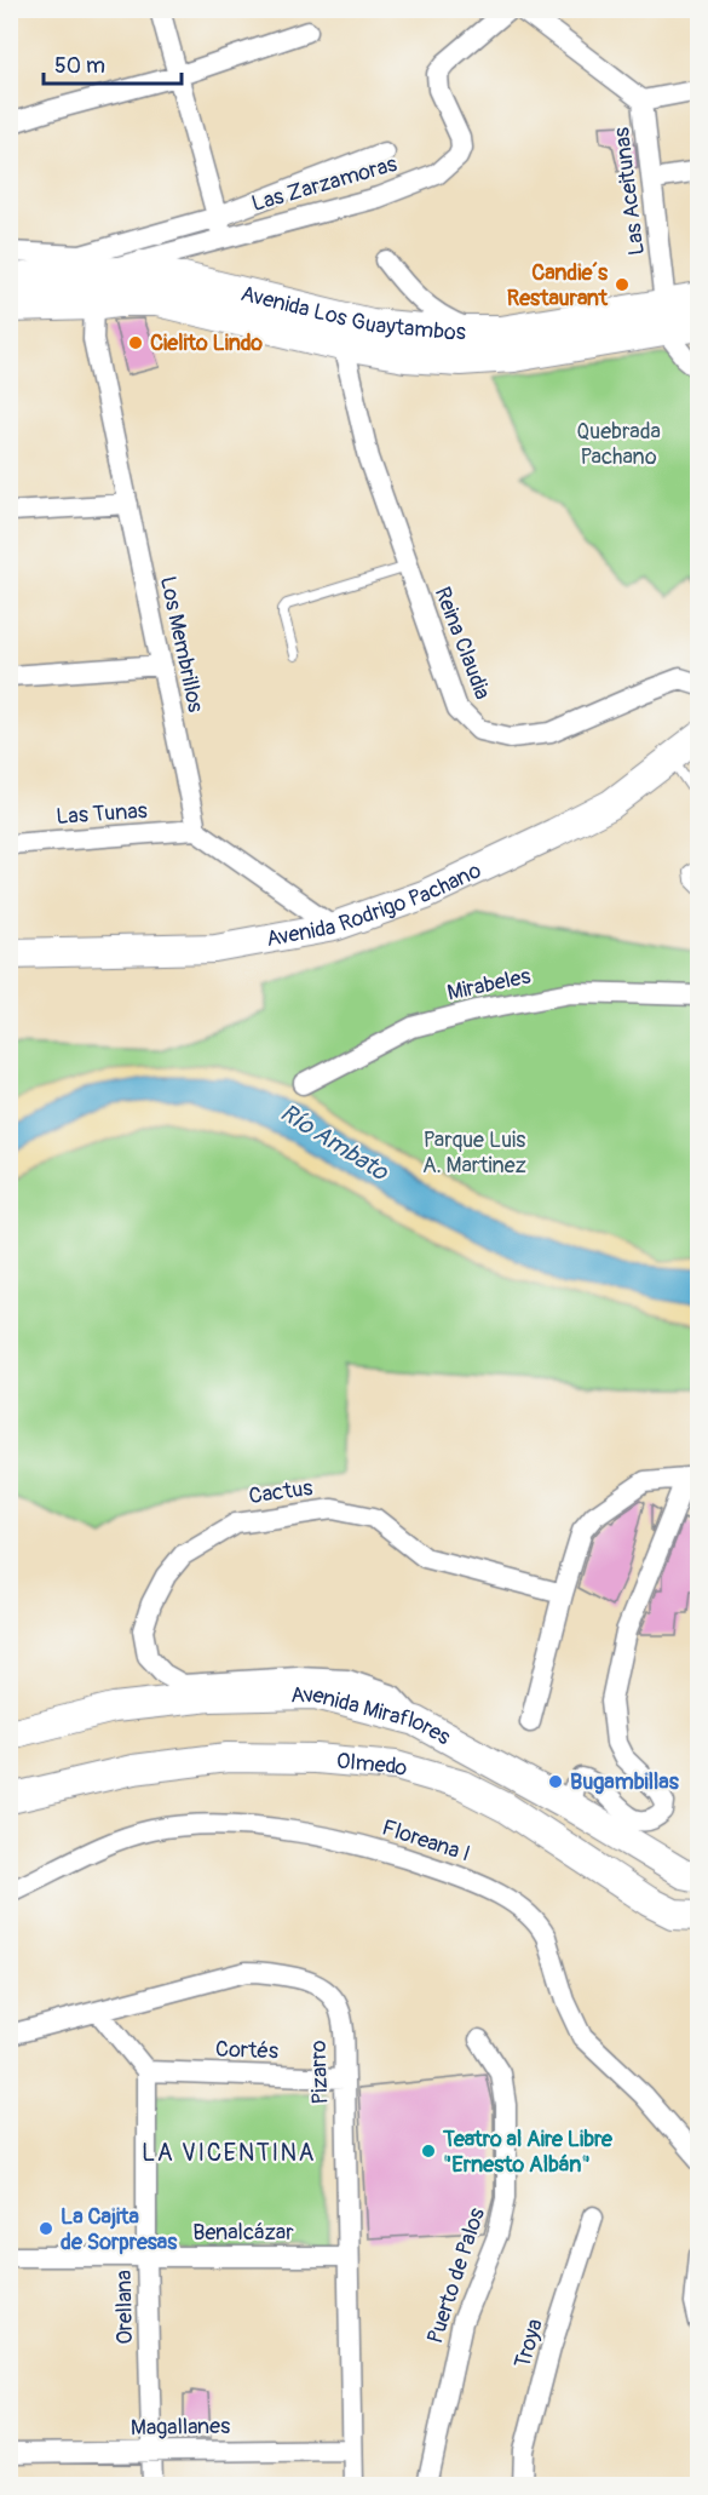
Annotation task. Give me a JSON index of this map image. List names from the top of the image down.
{
  "streets": {
    "main road": [
      "Avenida Los Guaytambos",
      "Avenida Rodrigo Pachano",
      "Avenida Miraflores",
      "Olmedo"
    ],
    "street": [
      "Las Zarzamoras",
      "Las Aceitunas",
      "Reina Claudia",
      "Los Membrillos",
      "Las Tunas",
      "Mirabeles",
      "Cactus",
      "Floreana I",
      "Cortés",
      "Pizarro",
      "Benalcázar",
      "Puerto de Palos",
      "Orellana",
      "Troya",
      "Magallanes"
    ]
  },
  "crossings": [
    ["Las Zarzamoras", "Avenida Los Guaytambos"],
    ["Las Zarzamoras", "Los Membrillos"],
    ["Las Aceitunas", "Avenida Los Guaytambos"],
    ["Avenida Los Guaytambos", "Reina Claudia"],
    ["Avenida Los Guaytambos", "Los Membrillos"],
    ["Los Membrillos", "Las Tunas"],
    ["Cactus", "Avenida Miraflores"],
    ["Cortés", "Pizarro"],
    ["Cortés", "Orellana"],
    ["Pizarro", "Benalcázar"],
    ["Pizarro", "Magallanes"],
    ["Benalcázar", "Orellana"],
    ["Orellana", "Magallanes"]
  ],
  "districts": ["LA VICENTINA"],
  "water": ["Río Ambato"],
  "parks": ["Quebrada Pachano", "Parque Luis A. Martinez"],
  "places": [
    "Candie´s Restaurant",
    "Cielito Lindo",
    "Bugambillas",
    "Teatro al Aire Libre \"Ernesto Albán\"",
    "La Cajita de Sorpresas"
  ],
  "scale_bar": "50 m"
}
